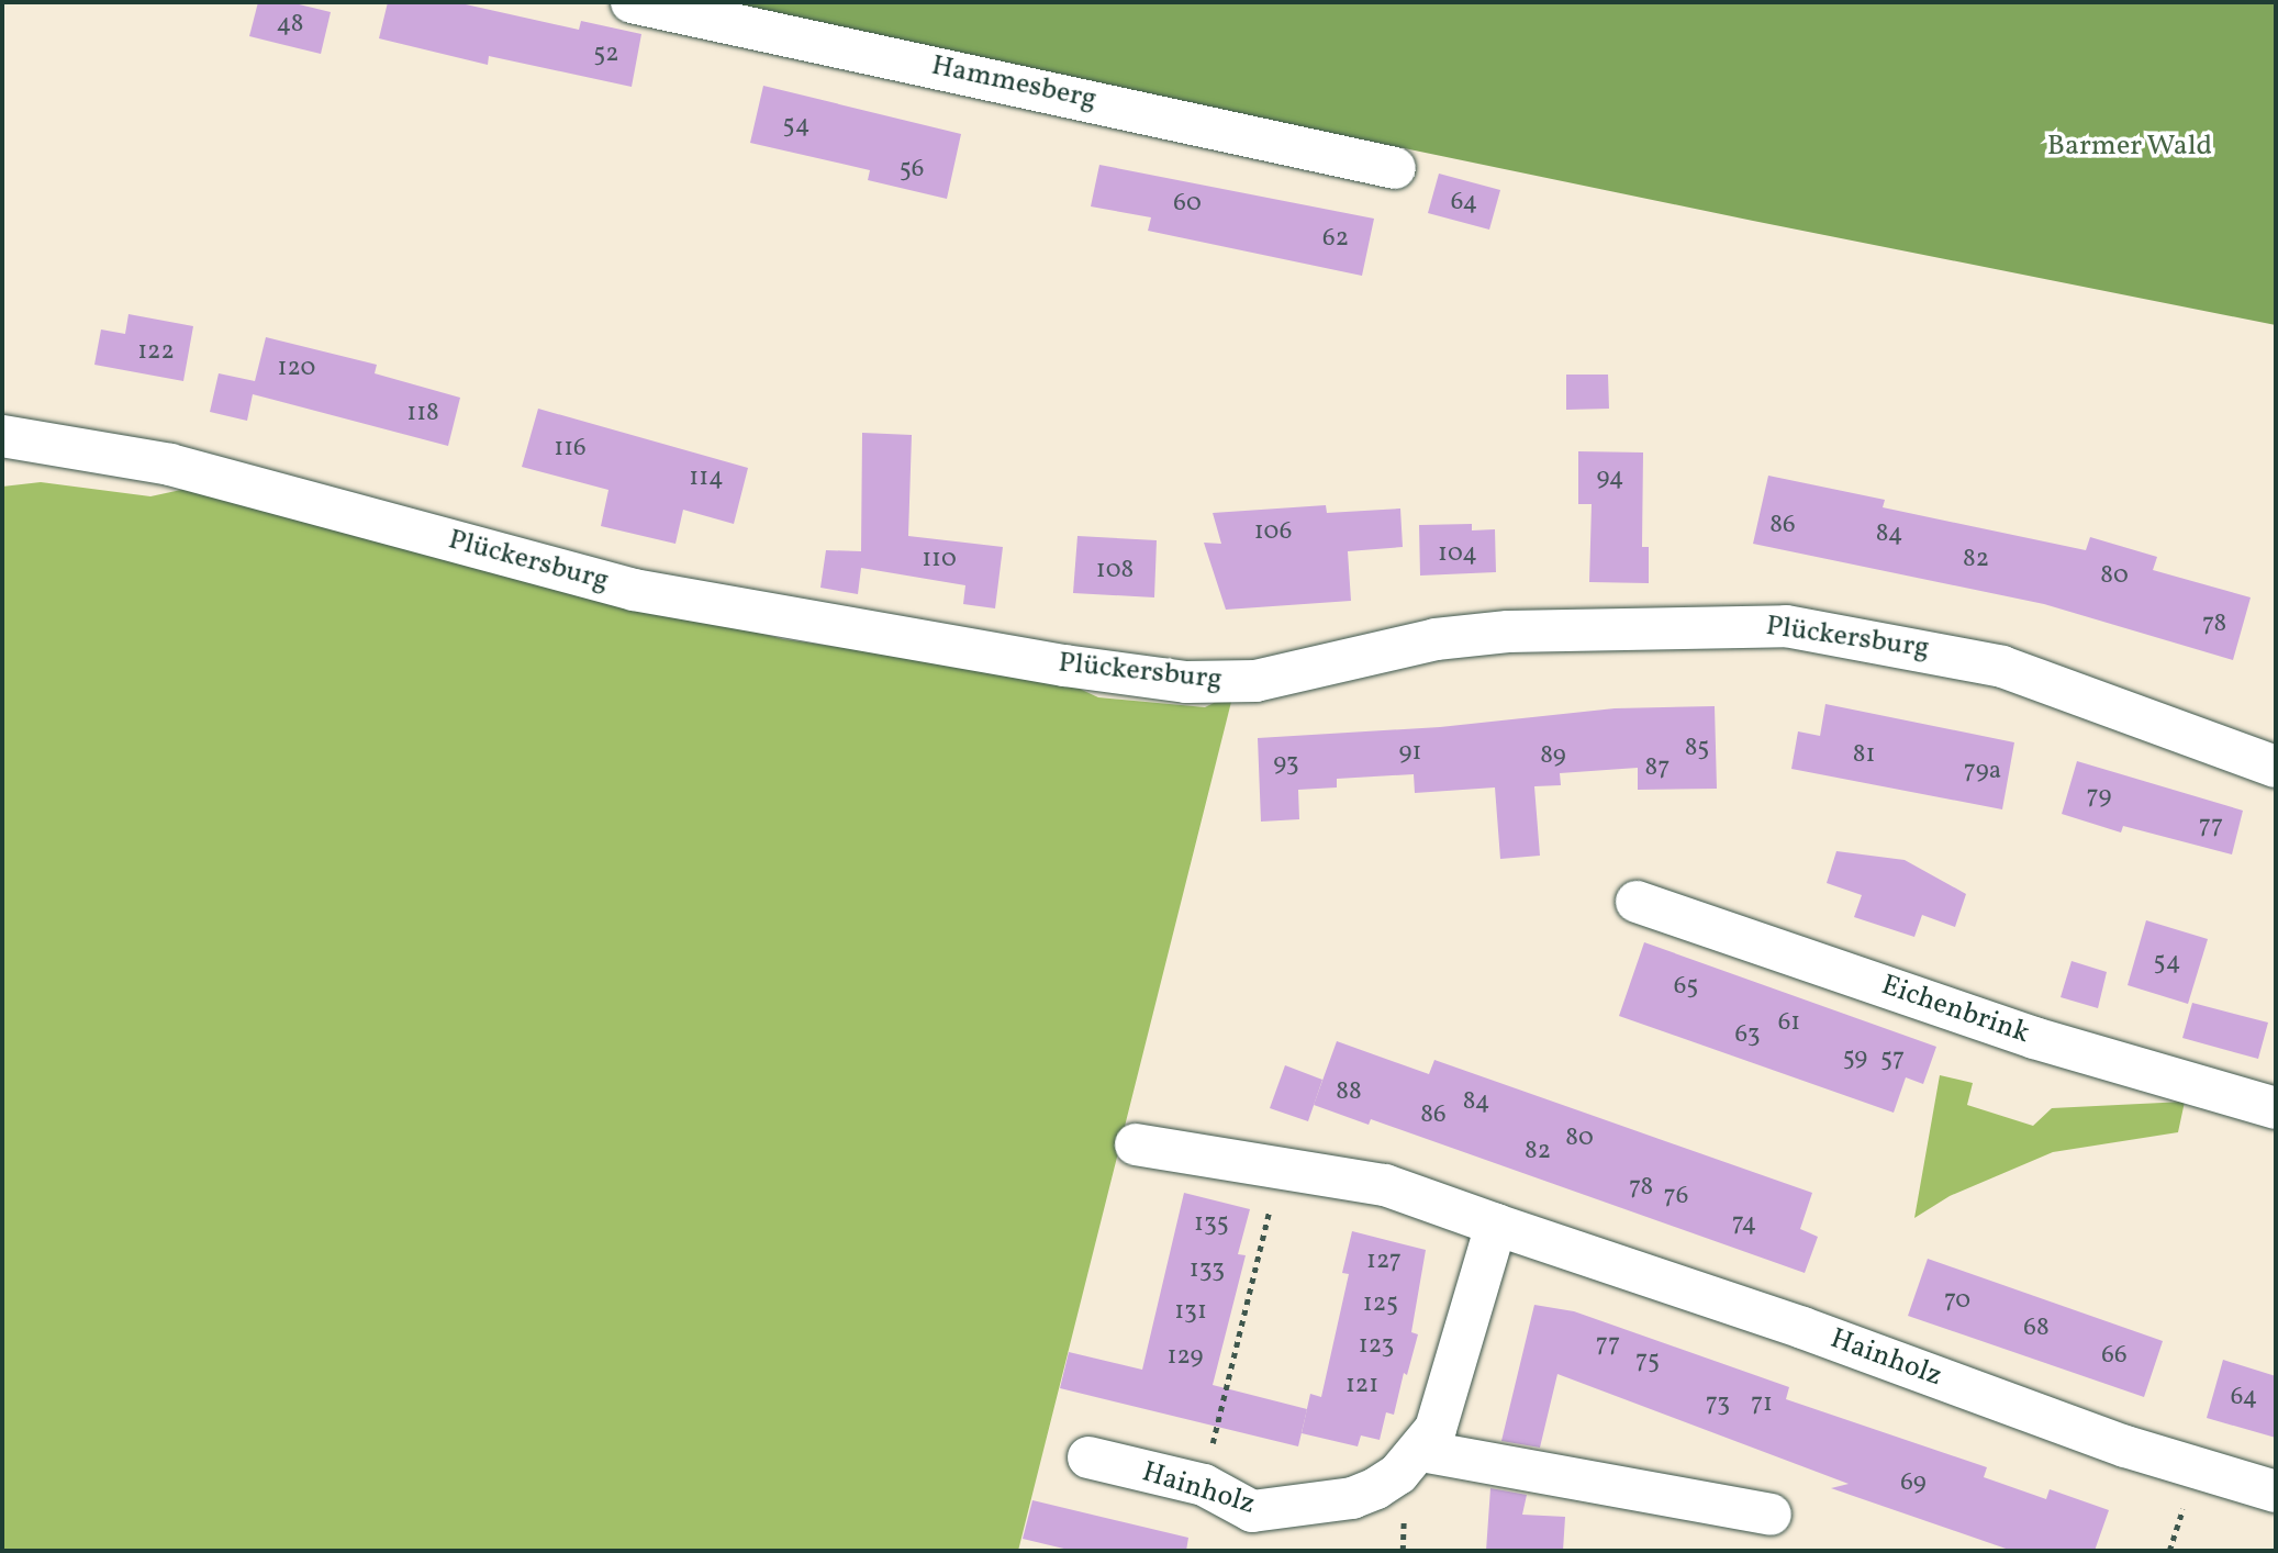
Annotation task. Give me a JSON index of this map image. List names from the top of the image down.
{
  "streets": {
    "street": [
      "Hammesberg",
      "Plückersburg",
      "Eichenbrink",
      "Hainholz"
    ]
  },
  "parks": ["Barmer Wald"],
  "house_numbers": [
    "48",
    "52",
    "54",
    "56",
    "64",
    "60",
    "62",
    "122",
    "120",
    "118",
    "116",
    "114",
    "94",
    "86",
    "106",
    "84",
    "104",
    "110",
    "82",
    "108",
    "80",
    "78",
    "85",
    "91",
    "81",
    "89",
    "93",
    "87",
    "79a",
    "79",
    "77",
    "54",
    "65",
    "61",
    "63",
    "59",
    "57",
    "88",
    "84",
    "86",
    "80",
    "82",
    "78",
    "76",
    "135",
    "74",
    "127",
    "133",
    "70",
    "125",
    "131",
    "68",
    "77",
    "123",
    "66",
    "129",
    "75",
    "121",
    "64",
    "73",
    "71",
    "69"
  ]
}
